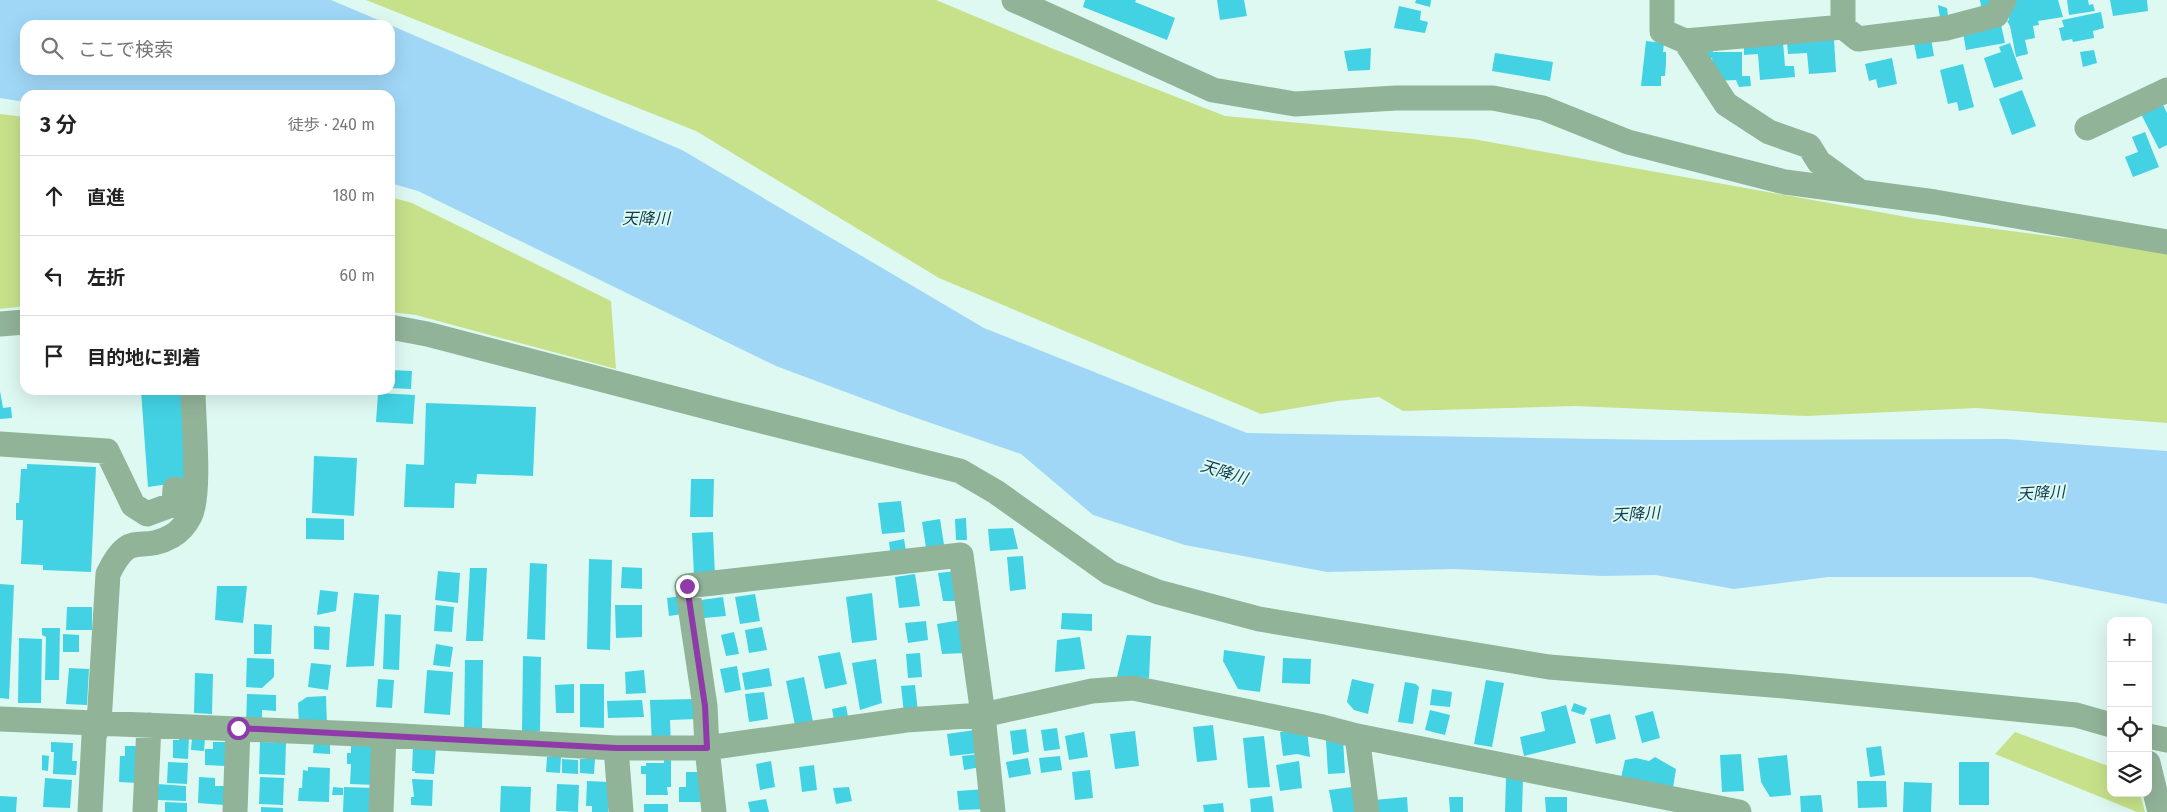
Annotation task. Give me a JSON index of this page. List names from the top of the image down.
{
  "water": ["天降川"],
  "page": {
    "search": "ここで検索",
    "heading": ["3 分", "徒歩 · 240 m"],
    "list": [
      ["直進", "180 m"],
      ["左折", "60 m"],
      "目的地に到着"
    ],
    "map_buttons": ["+", "−"]
  }
}
